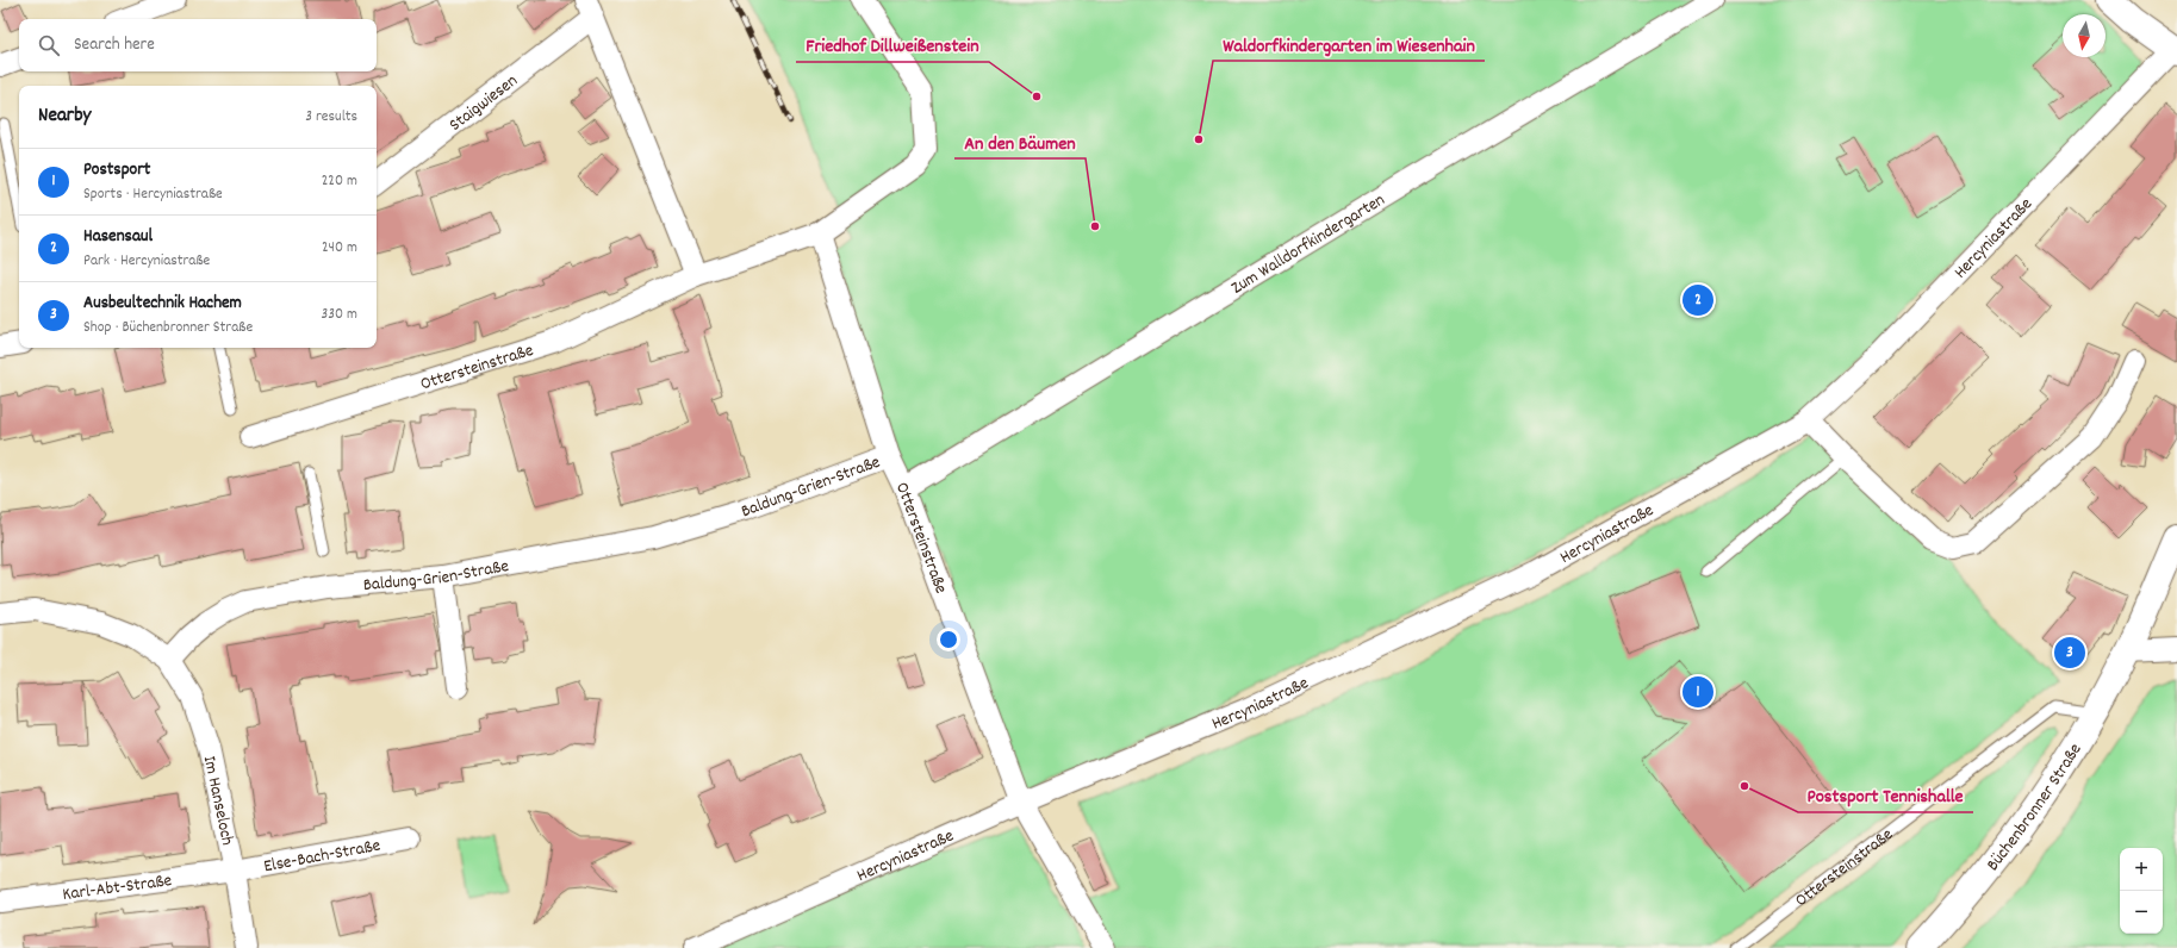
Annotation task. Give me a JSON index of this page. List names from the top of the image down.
{
  "streets": {
    "main road": ["Büchenbronner Straße"],
    "street": [
      "Staigwiesen",
      "Hercyniastraße",
      "Zum Walldorfkindergarten",
      "Ottersteinstraße",
      "Baldung-Grien-Straße",
      "Im Hanseloch",
      "Else-Bach-Straße",
      "Karl-Abt-Straße"
    ]
  },
  "crossings": [
    ["Hercyniastraße", "Ottersteinstraße"],
    ["Zum Walldorfkindergarten", "Ottersteinstraße"],
    ["Ottersteinstraße", "Baldung-Grien-Straße"],
    ["Ottersteinstraße", "Büchenbronner Straße"],
    ["Baldung-Grien-Straße", "Im Hanseloch"],
    ["Im Hanseloch", "Else-Bach-Straße"],
    ["Im Hanseloch", "Karl-Abt-Straße"],
    ["Else-Bach-Straße", "Karl-Abt-Straße"]
  ],
  "places": [
    "Friedhof Dillweißenstein",
    "Waldorfkindergarten im Wiesenhain",
    "An den Bäumen",
    "Postsport Tennishalle"
  ],
  "north": "bottom",
  "page": {
    "search": "Search here",
    "heading": ["Nearby", "3 results"],
    "list": [
      {
        "mark": "1",
        "name": "Postsport",
        "note": "Sports · Hercyniastraße",
        "value": "220 m"
      },
      {
        "mark": "2",
        "name": "Hasensaul",
        "note": "Park · Hercyniastraße",
        "value": "240 m"
      },
      {
        "mark": "3",
        "name": "Ausbeultechnik Hachem",
        "note": "Shop · Büchenbronner Straße",
        "value": "330 m"
      }
    ],
    "pins": ["2", "3", "1"],
    "map_buttons": ["+", "−"]
  }
}
